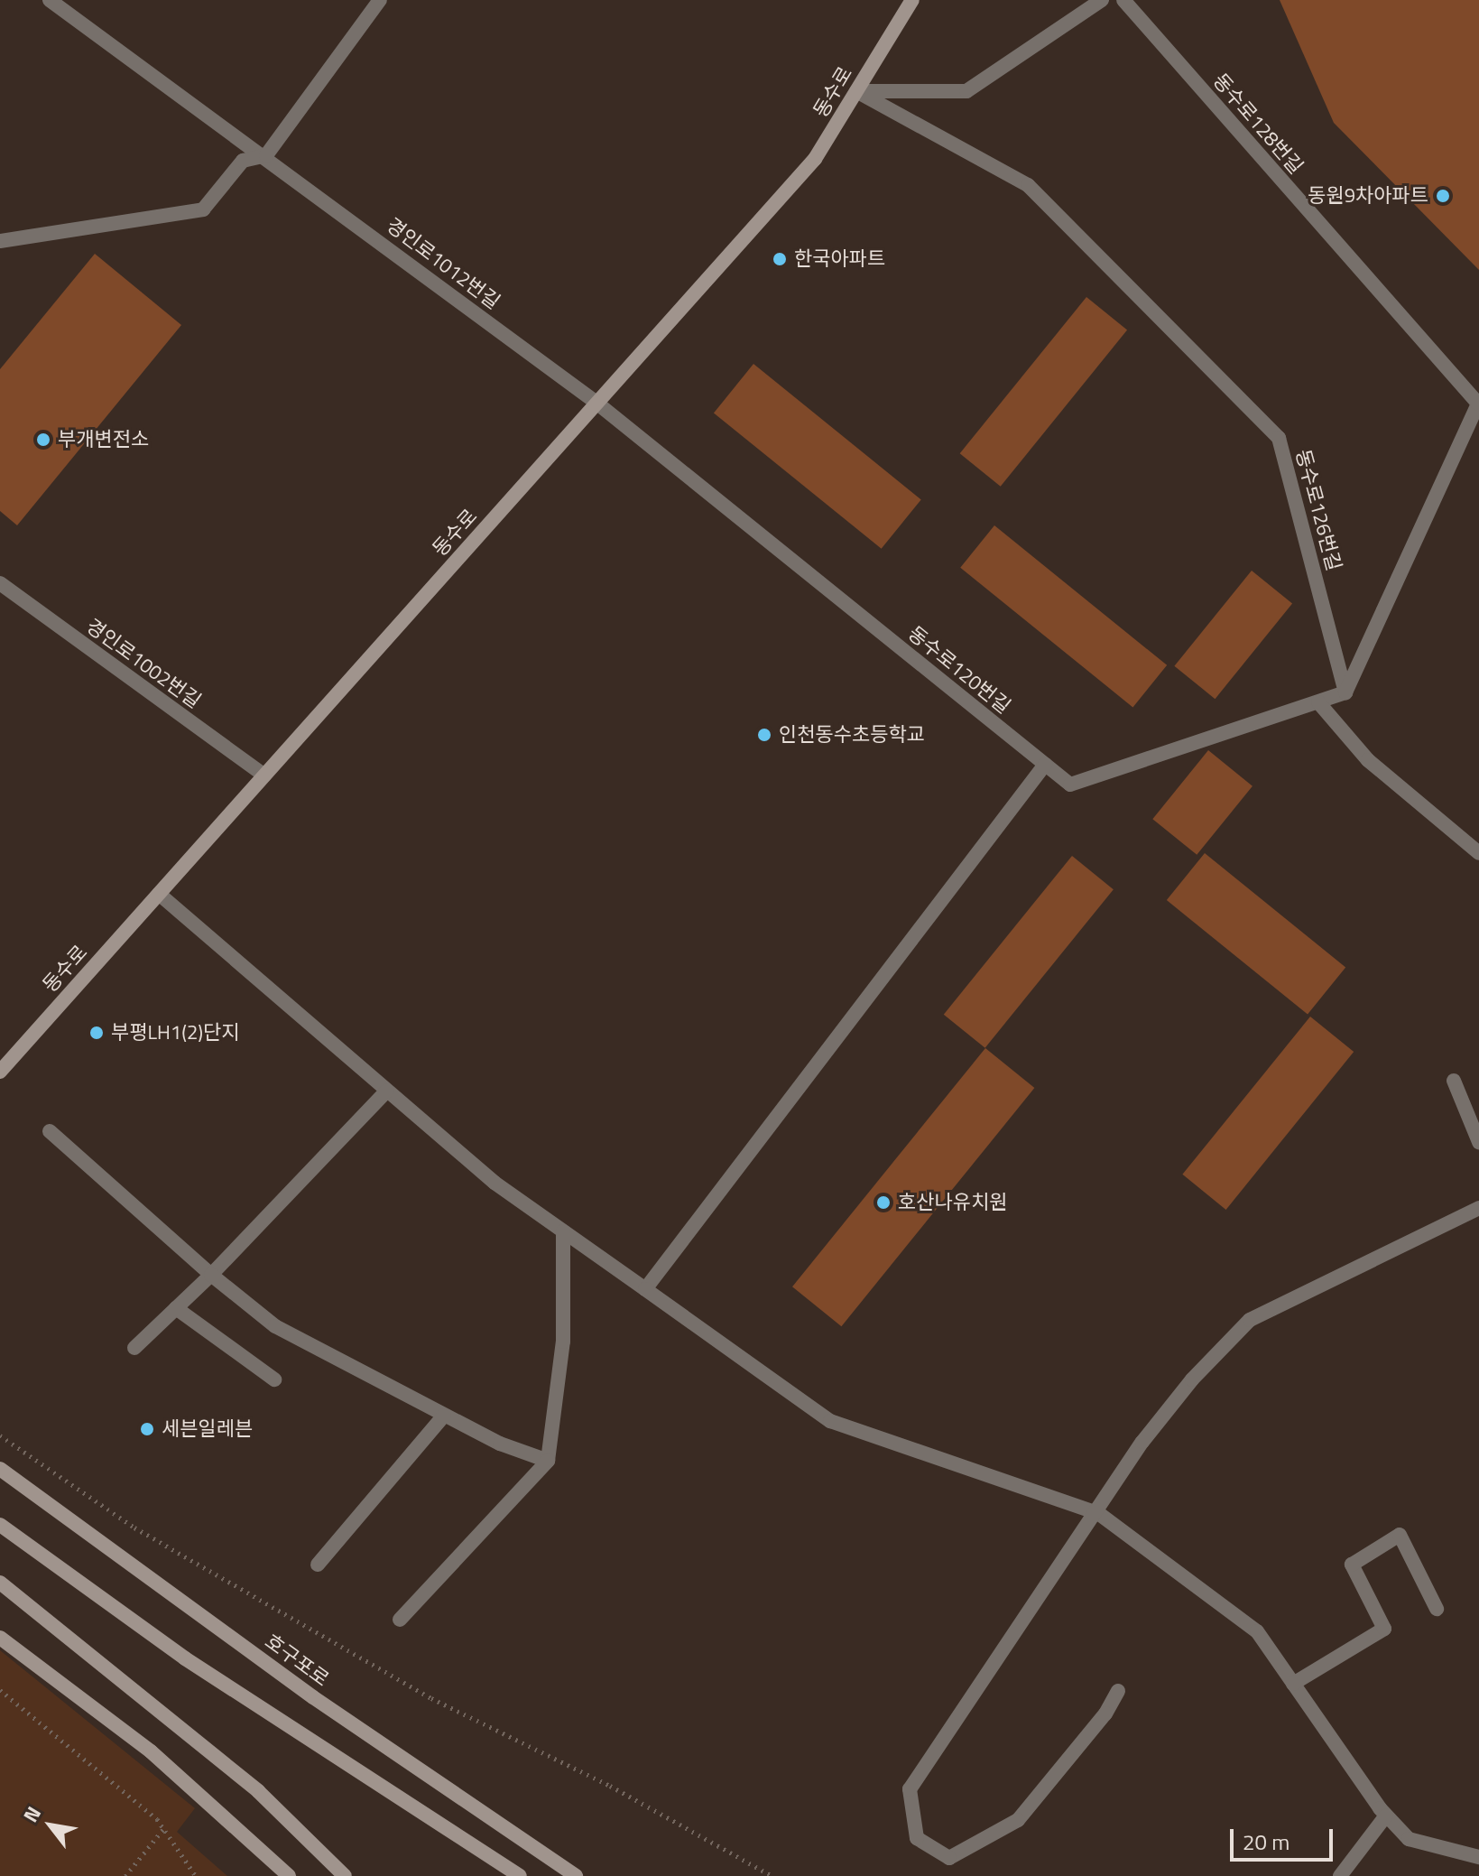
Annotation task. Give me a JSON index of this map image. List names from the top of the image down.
{
  "streets": {
    "main road": ["동수로", "호구포로"],
    "street": [
      "동수로128번길",
      "경인로1012번길",
      "동수로126번길",
      "경인로1002번길",
      "동수로120번길"
    ]
  },
  "crossings": [
    ["동수로", "경인로1012번길"],
    ["동수로", "동수로126번길"],
    ["동수로", "경인로1002번길"],
    ["동수로", "동수로120번길"],
    ["경인로1012번길", "동수로120번길"],
    ["동수로126번길", "동수로120번길"]
  ],
  "places": [
    "동원9차아파트",
    "한국아파트",
    "부개변전소",
    "인천동수초등학교",
    "부평LH1(2)단지",
    "호산나유치원",
    "세븐일레븐"
  ],
  "scale_bar": "20 m",
  "north": "top left"
}
